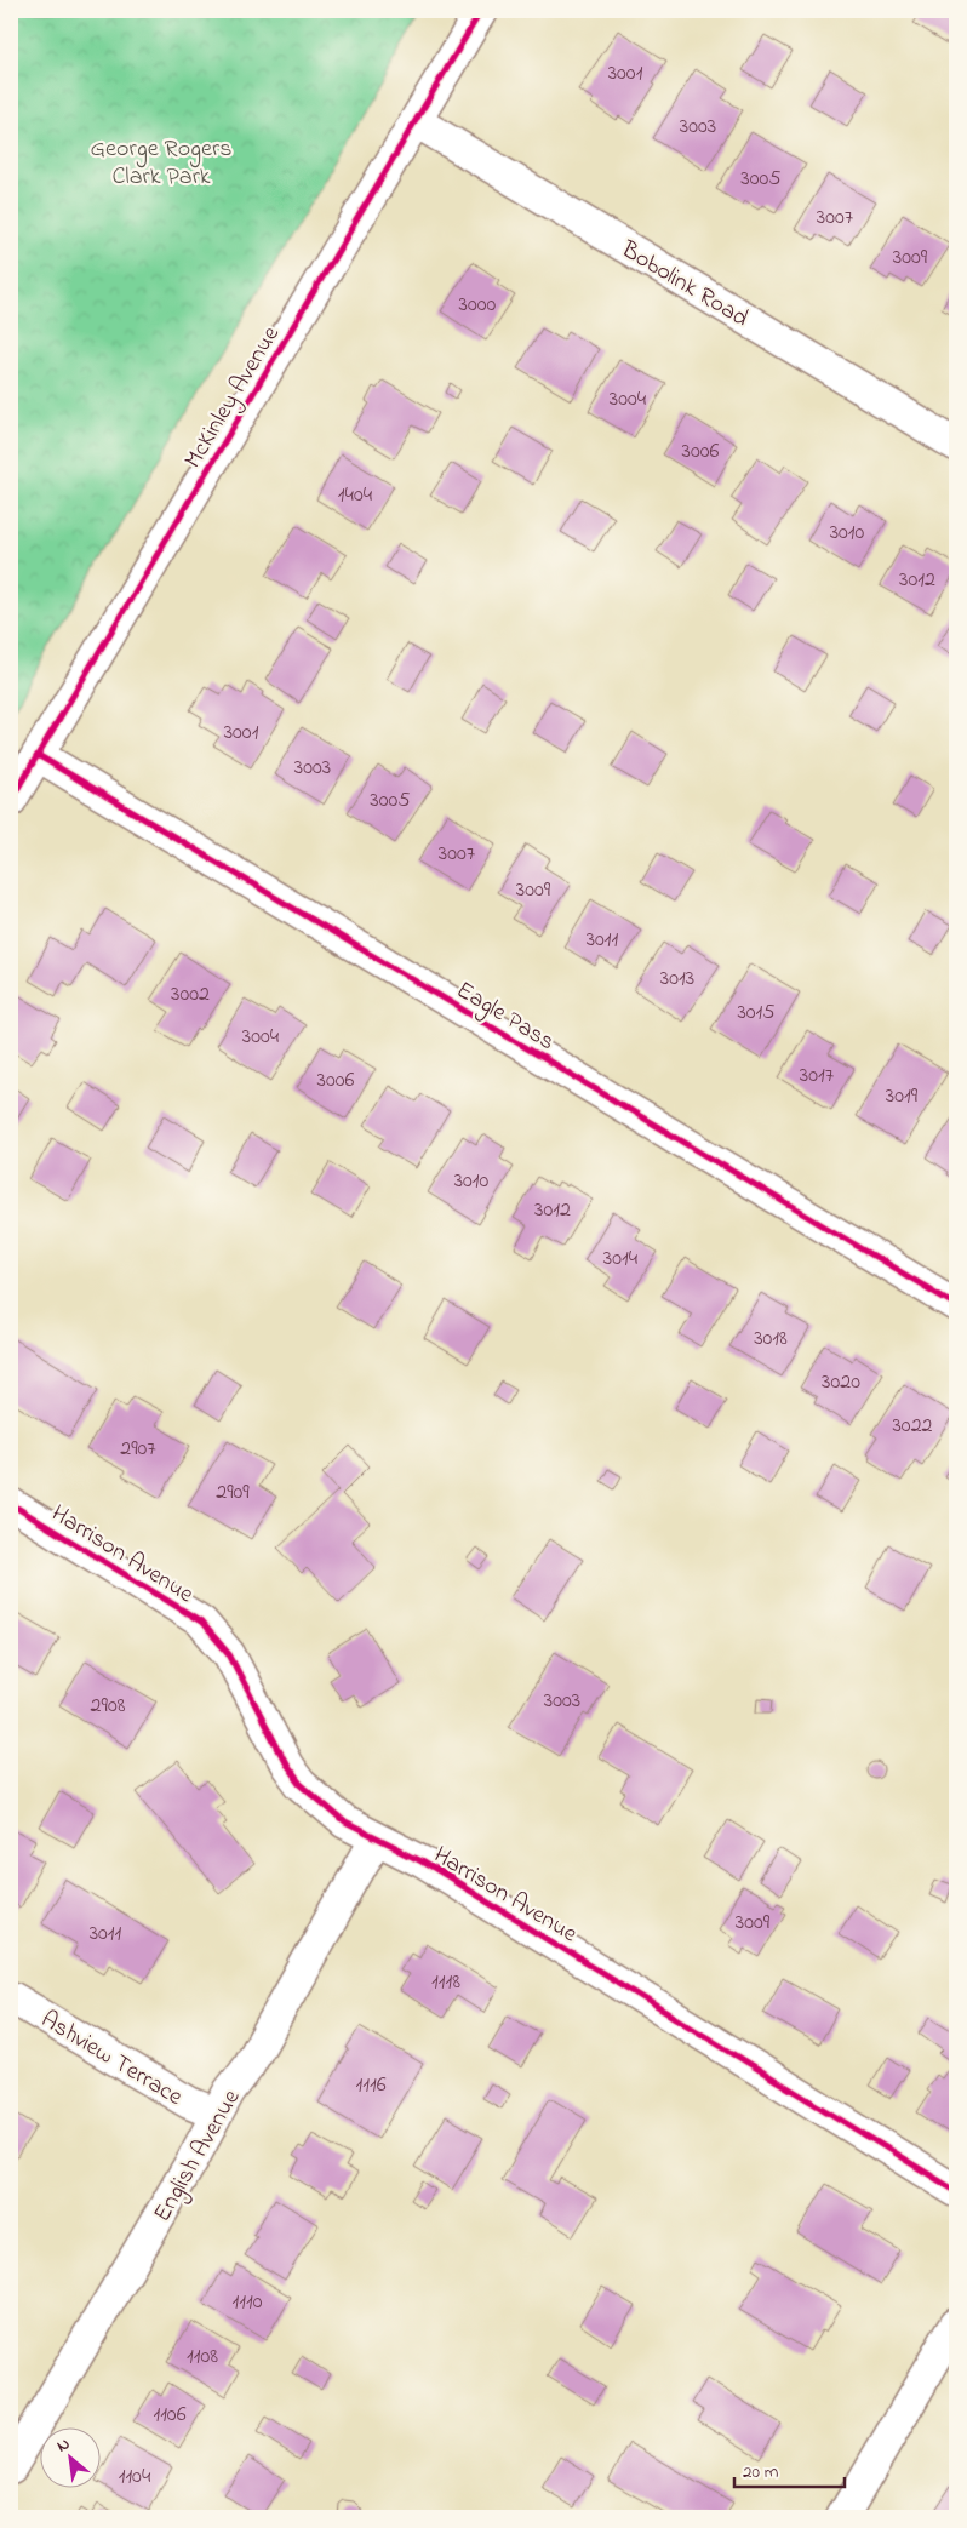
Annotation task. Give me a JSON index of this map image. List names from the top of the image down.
{
  "streets": {
    "street": [
      "Bobolink Road",
      "McKinley Avenue",
      "Eagle Pass",
      "Harrison Avenue",
      "Ashview Terrace",
      "English Avenue"
    ]
  },
  "crossings": [
    ["Bobolink Road", "McKinley Avenue"],
    ["McKinley Avenue", "Eagle Pass"],
    ["Harrison Avenue", "English Avenue"],
    ["Ashview Terrace", "English Avenue"]
  ],
  "parks": ["George Rogers Clark Park"],
  "house_numbers": [
    "3001",
    "3003",
    "3005",
    "3007",
    "3009",
    "3000",
    "3004",
    "3006",
    "1404",
    "3010",
    "3012",
    "3001",
    "3003",
    "3005",
    "3007",
    "3009",
    "3011",
    "3013",
    "3002",
    "3015",
    "3004",
    "3017",
    "3006",
    "3019",
    "3010",
    "3012",
    "3014",
    "3018",
    "3020",
    "3022",
    "2907",
    "2909",
    "3003",
    "2908",
    "3009",
    "3011",
    "1118",
    "1116",
    "1110",
    "1108",
    "1106",
    "1104"
  ],
  "scale_bar": "20 m",
  "north": "top left"
}
